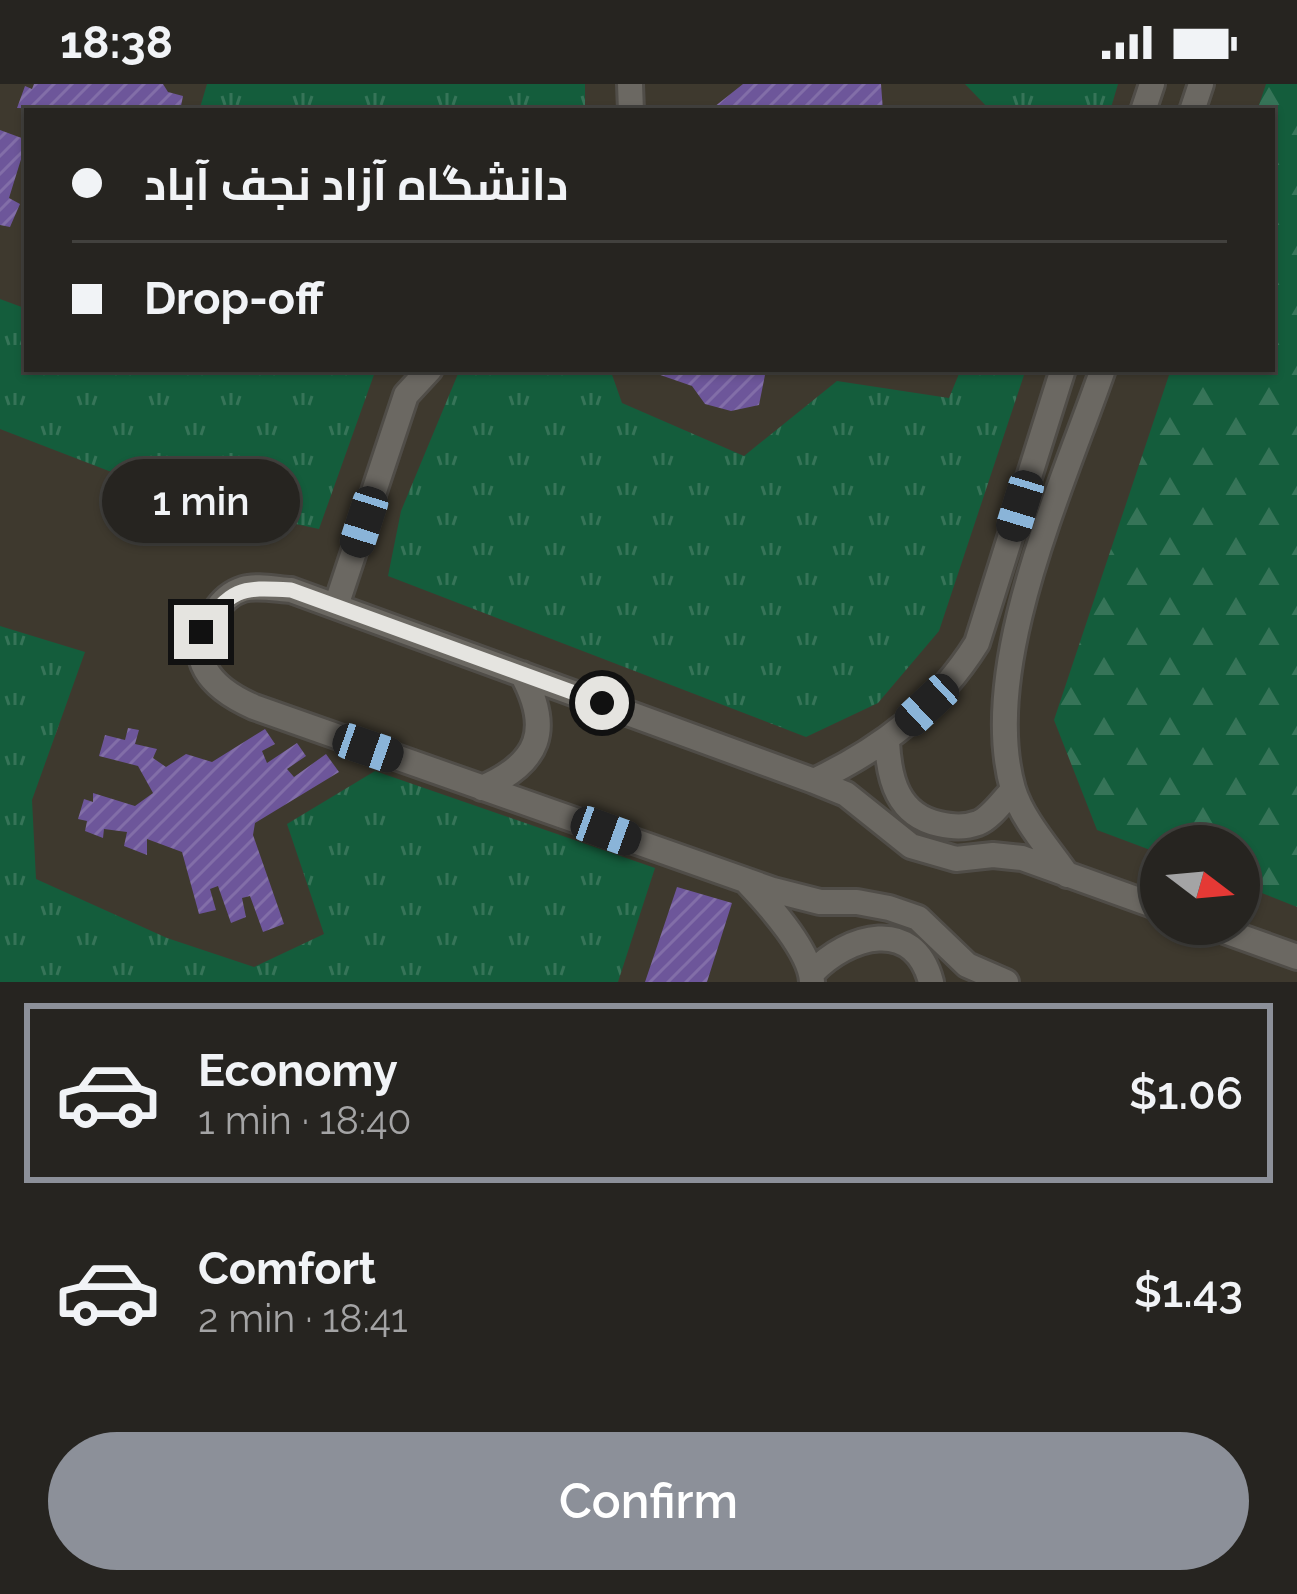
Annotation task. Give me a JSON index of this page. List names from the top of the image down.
{
  "north": "right",
  "page": {
    "status": "18:38",
    "banner": ["دانشگاه آزاد نجف آباد", "Drop-off"],
    "bubble": "1 min",
    "list": [
      {
        "name": "Economy",
        "note": "1 min · 18:40",
        "value": "$1.06"
      },
      {
        "name": "Comfort",
        "note": "2 min · 18:41",
        "value": "$1.43"
      }
    ],
    "buttons": "Confirm"
  }
}
